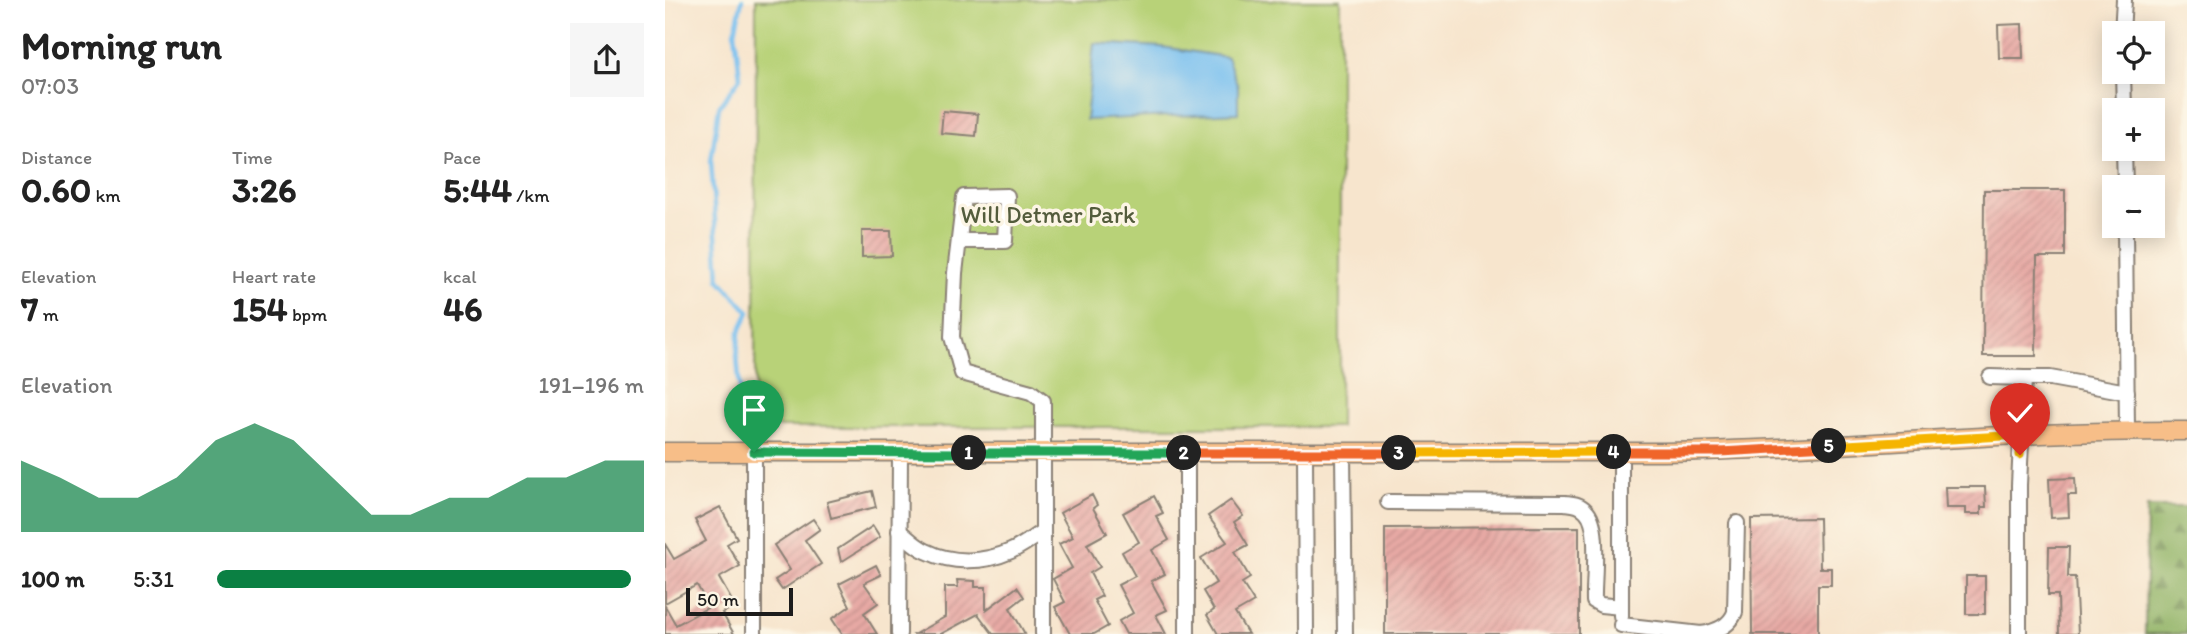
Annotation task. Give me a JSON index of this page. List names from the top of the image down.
{
  "parks": ["Will Detmer Park"],
  "scale_bar": "50 m",
  "page": {
    "heading": ["Morning run", "07:03"],
    "map_buttons": ["+", "−"],
    "stats": [
      ["Distance", "0.60 km"],
      ["Time", "3:26"],
      ["Pace", "5:44 /km"],
      ["Elevation", "7 m"],
      ["Heart rate", "154 bpm"],
      ["kcal", "46"]
    ],
    "chart": ["Elevation", "191–196 m"],
    "pins": [
      "5",
      "4",
      "1",
      "2",
      "3"
    ],
    "list": [
      {
        "name": "100 m",
        "note": "5:31"
      }
    ],
    "scale": "50 m"
  }
}
